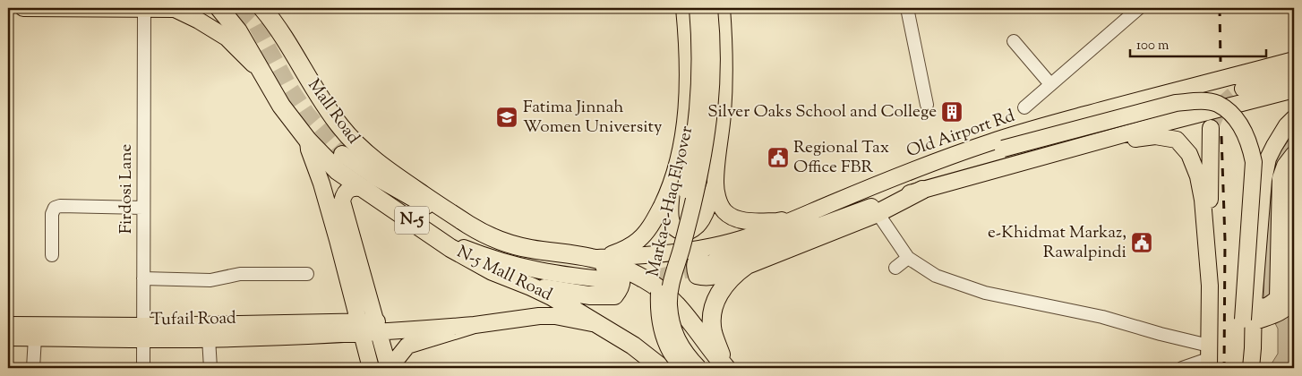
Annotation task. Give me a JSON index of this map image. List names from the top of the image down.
{
  "streets": {
    "highway": ["Mall Road", "N-5", "N-5 Mall Road"],
    "main road": ["Old Airport Rd", "Marka-e-Haq Flyover", "Tufail Road"],
    "street": ["Firdosi Lane"]
  },
  "crossings": [
    ["Mall Road", "Old Airport Rd"],
    ["Firdosi Lane", "Tufail Road"]
  ],
  "places": {
    "building": ["Silver Oaks School and College"],
    "school or university": ["Fatima Jinnah Women University"],
    "public building": ["Regional Tax Office FBR", "e-Khidmat Markaz, Rawalpindi"]
  },
  "scale_bar": "100 m"
}
